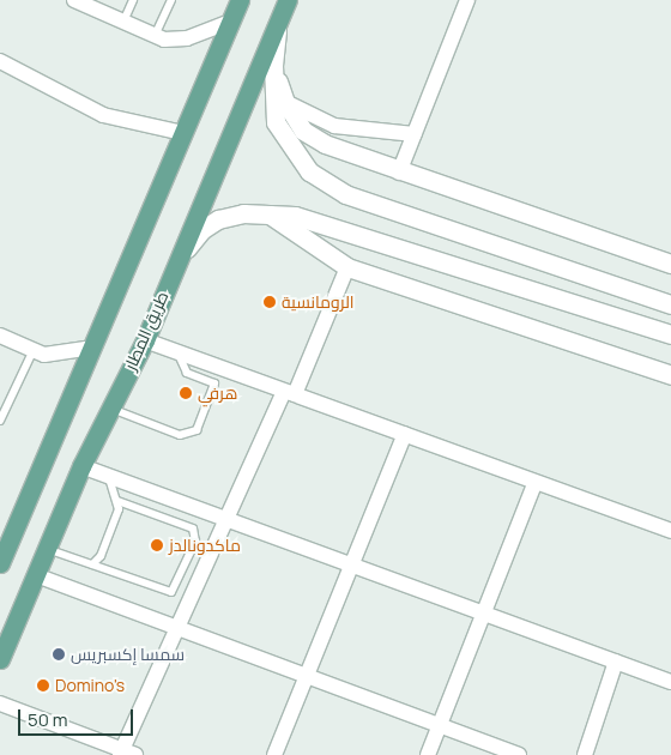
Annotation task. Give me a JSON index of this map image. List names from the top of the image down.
{
  "streets": {
    "main road": ["طريق المطار"]
  },
  "places": [
    "الرومانسية",
    "هرفي",
    "ماكدونالدز",
    "سمسا إكسبريس",
    "Domino's"
  ],
  "scale_bar": "50 m"
}
